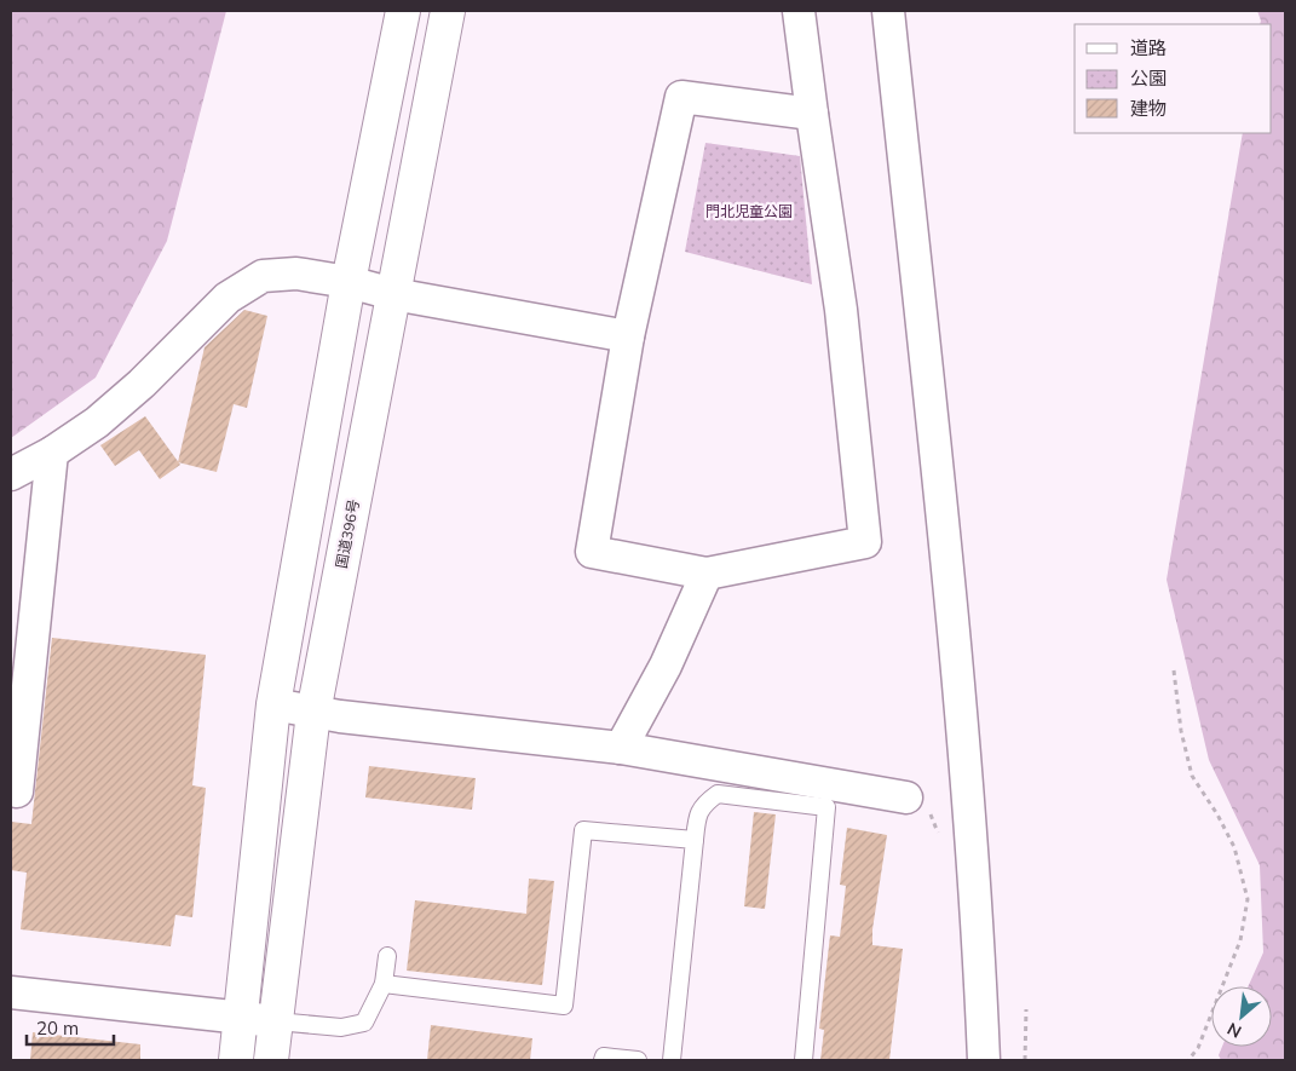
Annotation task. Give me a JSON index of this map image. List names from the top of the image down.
{
  "streets": {
    "highway": ["国道396号"]
  },
  "parks": ["門北児童公園"],
  "legend": ["道路", "公園", "建物"],
  "scale_bar": "20 m",
  "north": "bottom left"
}
